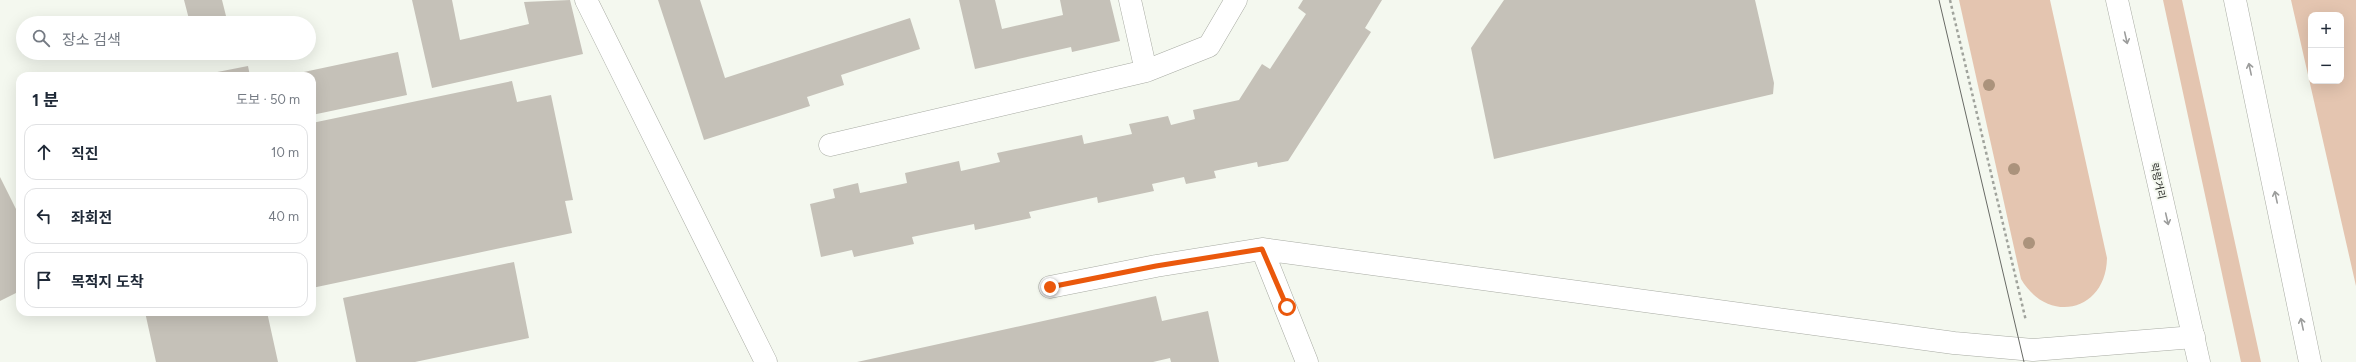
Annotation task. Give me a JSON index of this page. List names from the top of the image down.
{
  "streets": {
    "street": ["락랑거리"]
  },
  "page": {
    "map_buttons": ["+", "−"],
    "search": "장소 검색",
    "heading": ["1 분", "도보 · 50 m"],
    "list": [
      ["직진", "10 m"],
      ["좌회전", "40 m"],
      "목적지 도착"
    ]
  }
}
